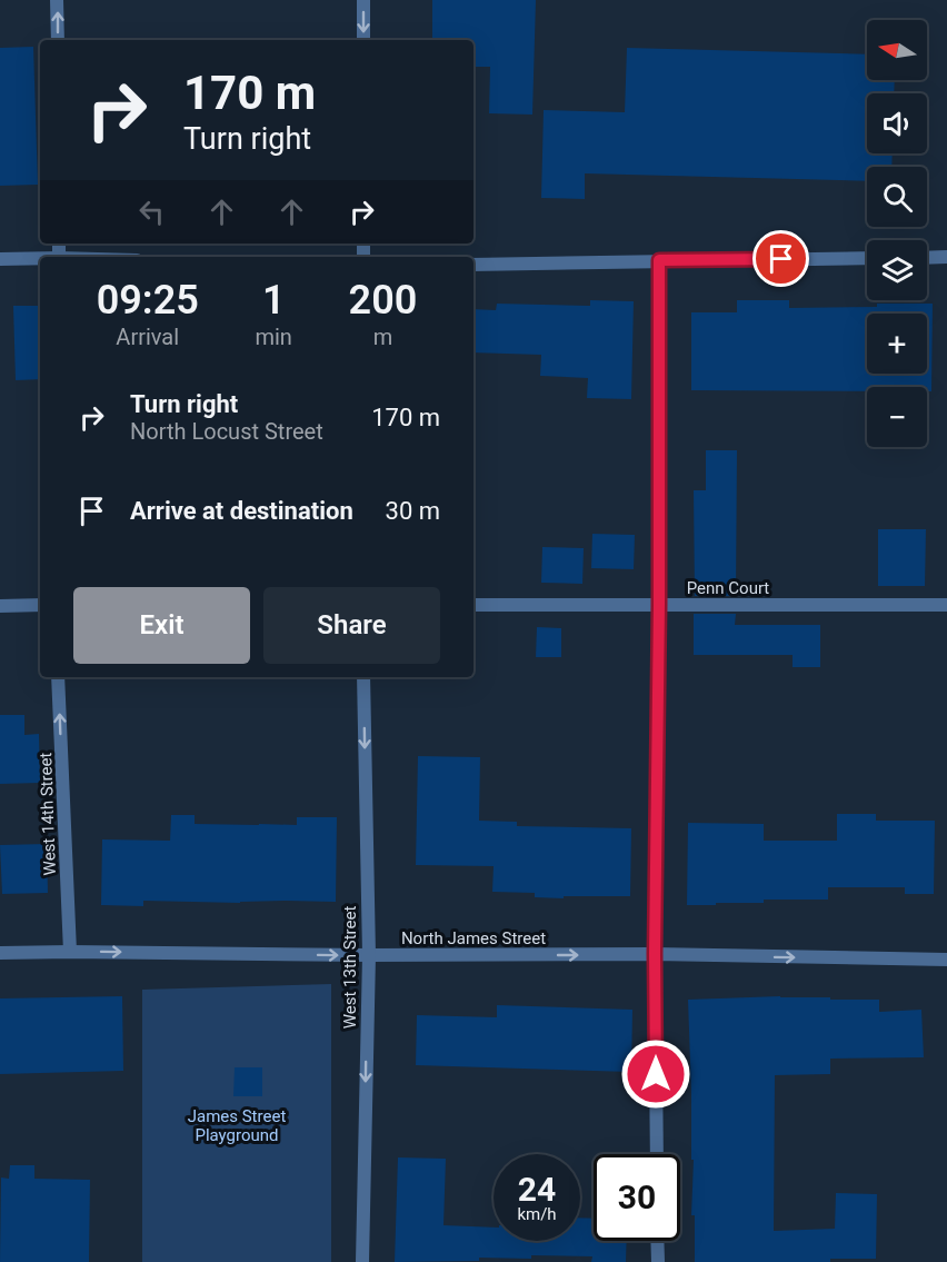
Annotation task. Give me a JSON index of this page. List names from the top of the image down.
{
  "streets": {
    "street": [
      "Penn Court",
      "West 14th Street",
      "North James Street",
      "West 13th Street"
    ]
  },
  "crossings": [
    ["West 14th Street", "North James Street"],
    ["North James Street", "West 13th Street"]
  ],
  "one_way": ["West 14th Street", "North James Street", "West 13th Street"],
  "parks": ["James Street Playground"],
  "north": "left",
  "page": {
    "map_buttons": ["+", "−"],
    "turn": ["170 m", "Turn right"],
    "eta": [
      "09:25",
      "Arrival",
      "1",
      "min",
      "200",
      "m"
    ],
    "list": [
      {
        "name": "Turn right",
        "note": "North Locust Street",
        "value": "170 m"
      },
      {
        "name": "Arrive at destination",
        "value": "30 m"
      }
    ],
    "buttons": ["Exit", "Share"],
    "speed": "24 km/h",
    "limit": "30"
  }
}
